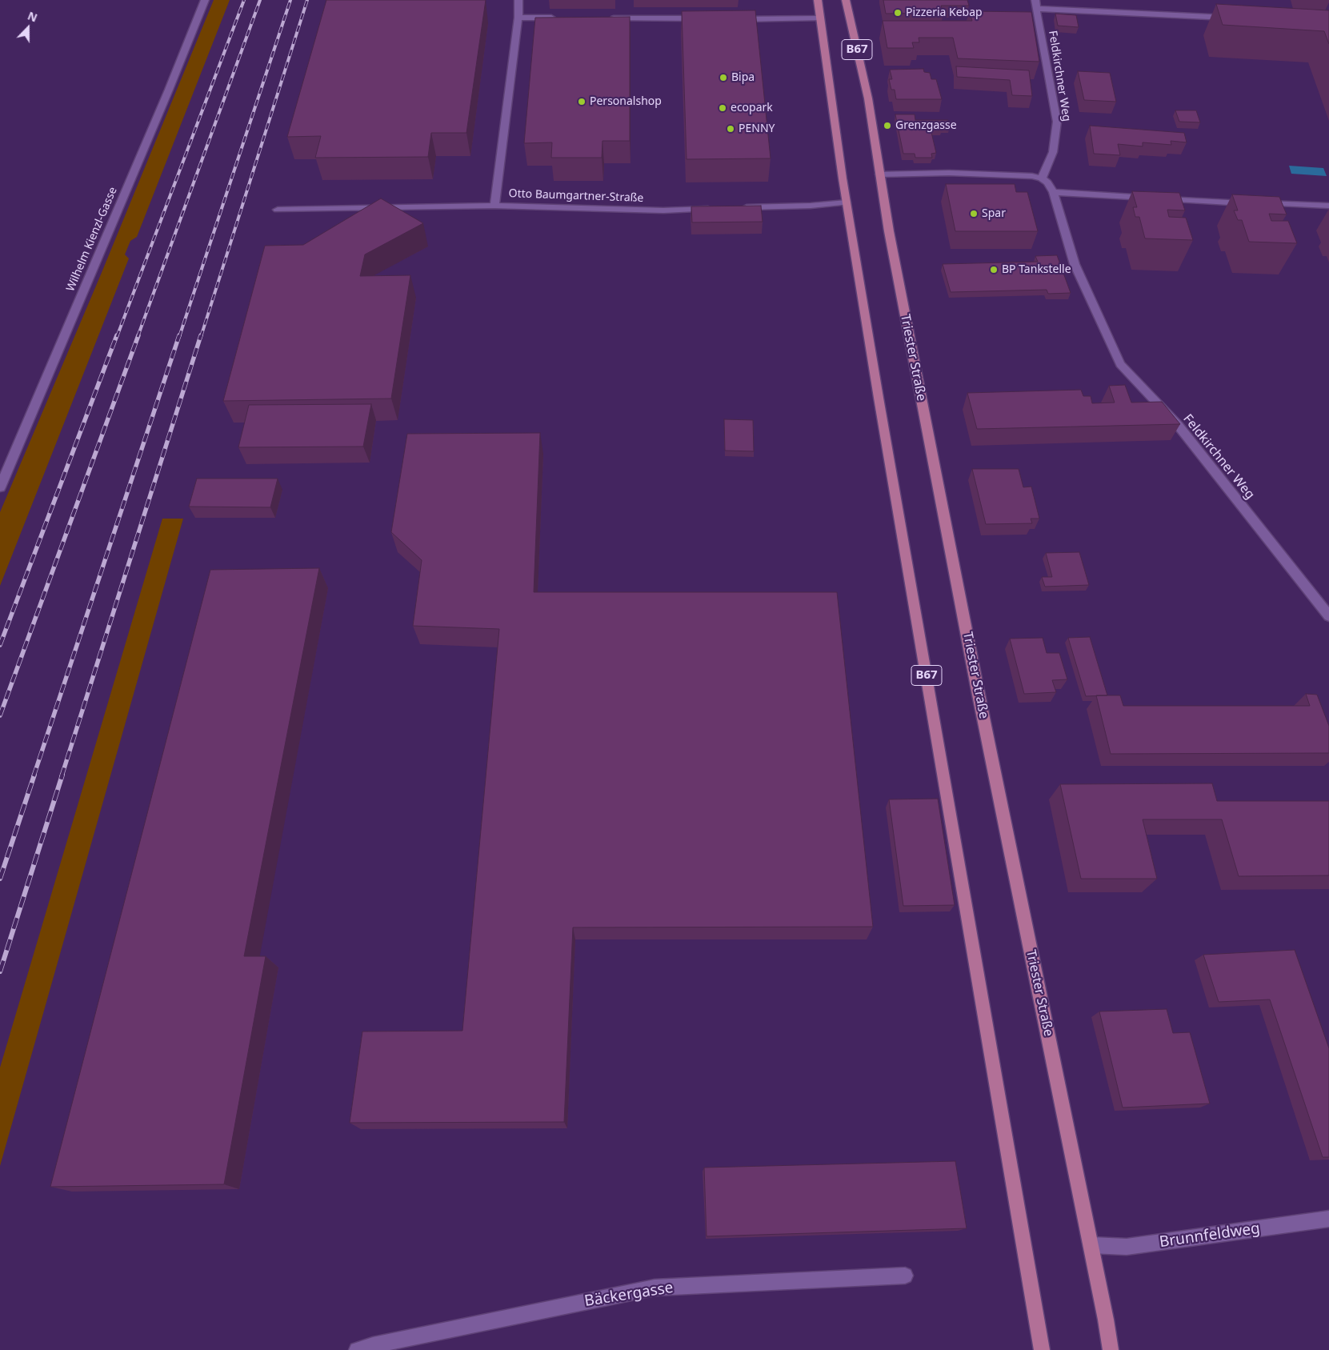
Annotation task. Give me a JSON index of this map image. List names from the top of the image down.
{
  "streets": {
    "main road": ["B67", "Triester Straße"],
    "street": [
      "Feldkirchner Weg",
      "Otto Baumgartner-Straße",
      "Wilhelm Kienzl-Gasse",
      "Brunnfeldweg",
      "Bäckergasse"
    ]
  },
  "crossings": [
    ["Triester Straße", "Brunnfeldweg"]
  ],
  "places": [
    "Pizzeria Kebap",
    "Bipa",
    "Personalshop",
    "ecopark",
    "Grenzgasse",
    "PENNY",
    "Spar",
    "BP Tankstelle"
  ],
  "north": "top"
}
